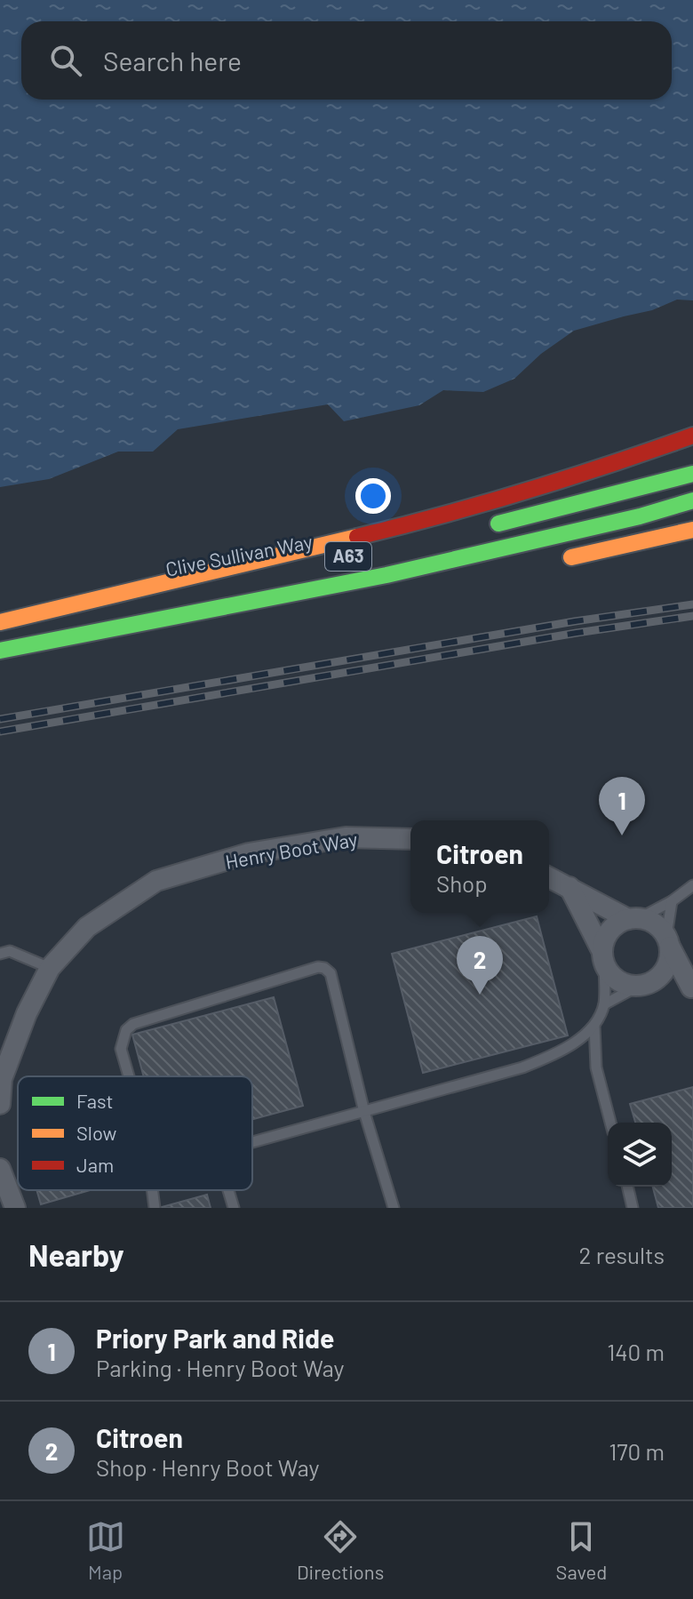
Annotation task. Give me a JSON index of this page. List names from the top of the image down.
{
  "streets": {
    "highway": ["Clive Sullivan Way", "A63"],
    "street": ["Henry Boot Way"]
  },
  "legend": ["Fast", "Slow", "Jam"],
  "page": {
    "search": "Search here",
    "pins": ["1", "2"],
    "popup": ["Citroen", "Shop"],
    "heading": ["Nearby", "2 results"],
    "list": [
      {
        "mark": "1",
        "name": "Priory Park and Ride",
        "note": "Parking · Henry Boot Way",
        "value": "140 m"
      },
      {
        "mark": "2",
        "name": "Citroen",
        "note": "Shop · Henry Boot Way",
        "value": "170 m"
      }
    ],
    "nav": ["Map", "Directions", "Saved"]
  }
}
